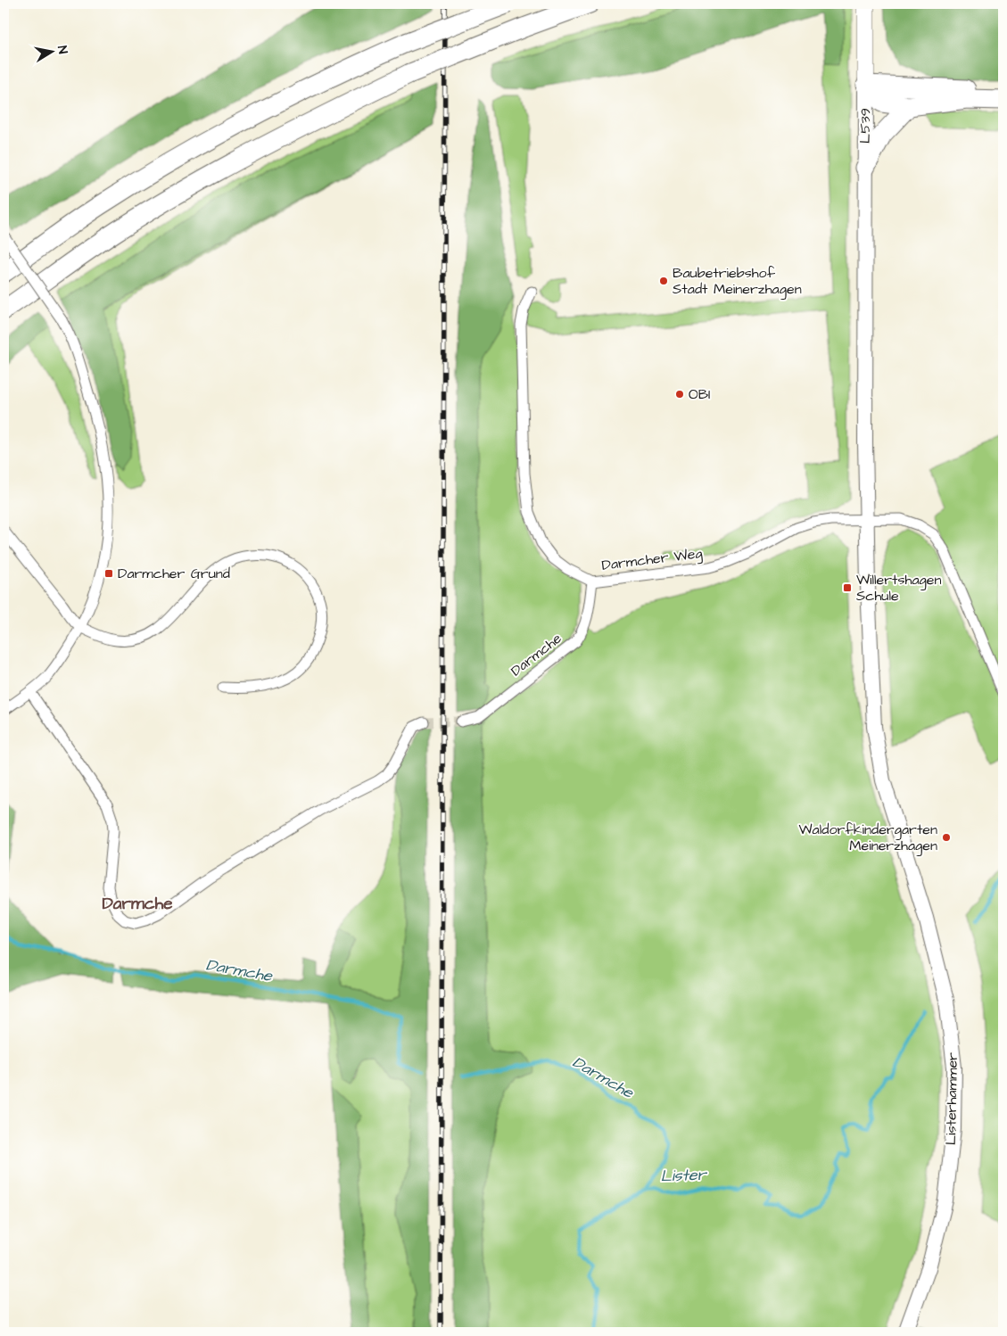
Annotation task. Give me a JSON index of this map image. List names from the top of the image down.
{
  "streets": {
    "main road": ["L539", "Listerhammer"],
    "street": ["Darmcher Weg", "Darmche"]
  },
  "crossings": [
    ["L539", "Darmcher Weg"],
    ["L539", "Listerhammer"],
    ["Darmcher Weg", "Darmche"],
    ["Darmcher Weg", "Listerhammer"]
  ],
  "districts": ["Darmche"],
  "water": ["Darmche", "Lister"],
  "places": {
    "other": ["Baubetriebshof Stadt Meinerzhagen", "OBI", "Waldorfkindergarten Meinerzhagen"],
    "transit": ["Darmcher Grund", "Willertshagen Schule"]
  },
  "north": "right"
}
